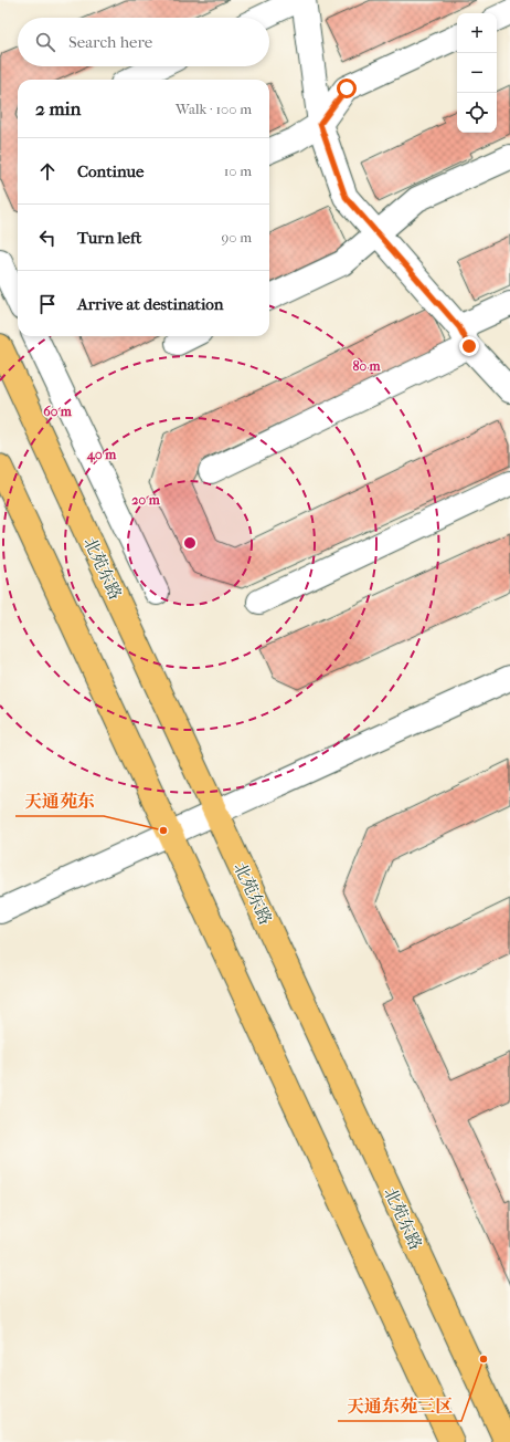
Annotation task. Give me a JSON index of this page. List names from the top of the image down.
{
  "streets": {
    "main road": ["北苑东路"]
  },
  "places": ["天通苑东", "天通东苑三区"],
  "page": {
    "map_buttons": ["+", "−"],
    "search": "Search here",
    "heading": ["2 min", "Walk · 100 m"],
    "list": [
      ["Continue", "10 m"],
      ["Turn left", "90 m"],
      "Arrive at destination"
    ]
  },
  "rings": [
    "80 m",
    "60 m",
    "40 m",
    "20 m"
  ]
}
